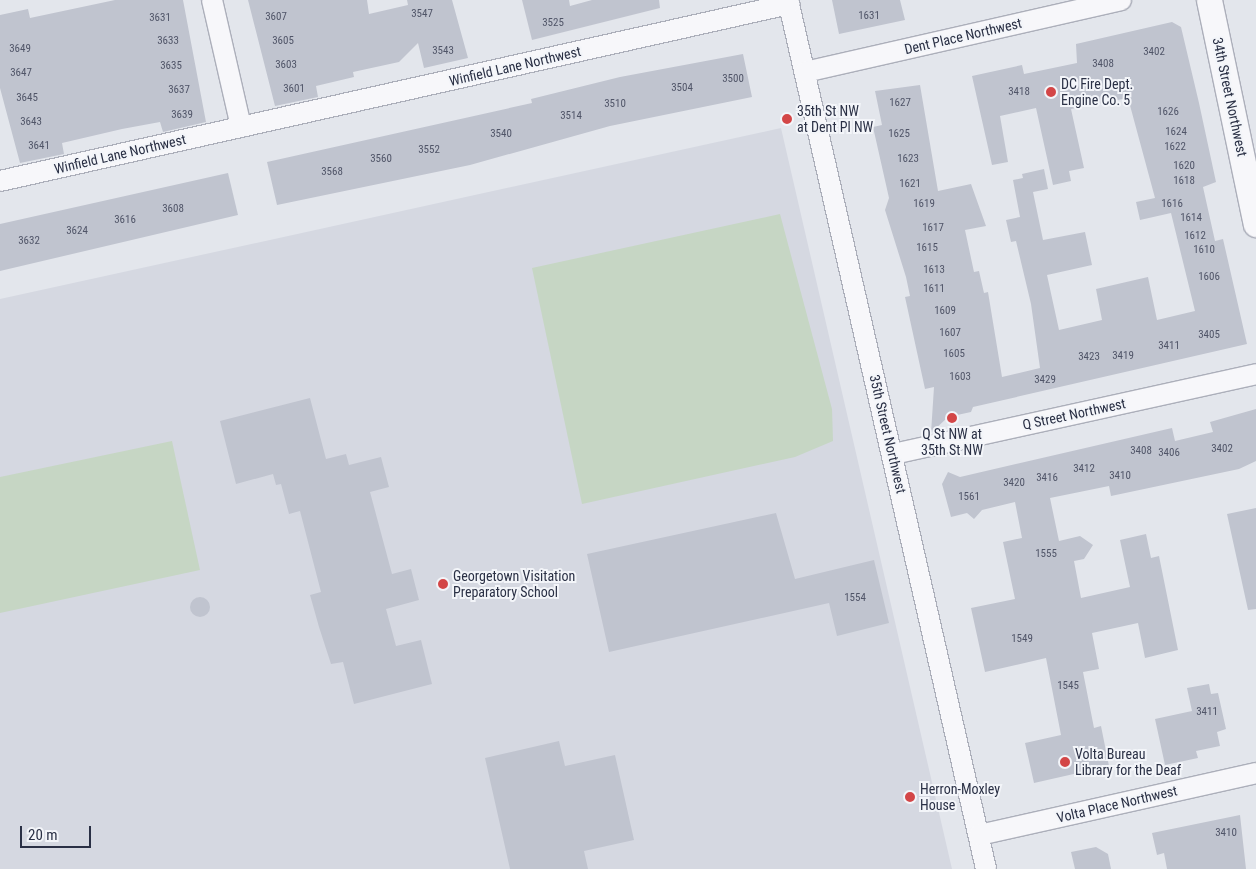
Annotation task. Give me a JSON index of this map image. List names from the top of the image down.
{
  "streets": {
    "street": [
      "Dent Place Northwest",
      "Winfield Lane Northwest",
      "34th Street Northwest",
      "Q Street Northwest",
      "35th Street Northwest",
      "Volta Place Northwest"
    ]
  },
  "crossings": [
    ["Dent Place Northwest", "35th Street Northwest"],
    ["Winfield Lane Northwest", "35th Street Northwest"],
    ["Q Street Northwest", "35th Street Northwest"],
    ["35th Street Northwest", "Volta Place Northwest"]
  ],
  "places": [
    "DC Fire Dept. Engine Co. 5",
    "35th St NW at Dent Pl NW",
    "Q St NW at 35th St NW",
    "Georgetown Visitation Preparatory School",
    "Volta Bureau Library for the Deaf",
    "Herron-Moxley House"
  ],
  "house_numbers": [
    "3547",
    "1631",
    "3607",
    "3631",
    "3525",
    "3633",
    "3605",
    "3649",
    "3543",
    "3402",
    "3408",
    "3603",
    "3635",
    "3647",
    "3500",
    "3504",
    "3601",
    "3637",
    "3418",
    "3645",
    "1627",
    "3510",
    "1626",
    "3639",
    "3514",
    "3643",
    "1624",
    "3540",
    "1625",
    "3641",
    "1622",
    "3552",
    "3560",
    "1623",
    "1620",
    "3568",
    "1618",
    "1621",
    "1619",
    "1616",
    "3608",
    "1614",
    "3616",
    "1617",
    "3624",
    "1612",
    "3632",
    "1615",
    "1610",
    "1613",
    "1606",
    "1611",
    "1609",
    "1607",
    "3405",
    "3411",
    "1605",
    "3419",
    "3423",
    "1603",
    "3429",
    "3402",
    "3408",
    "3406",
    "3412",
    "3410",
    "3416",
    "3420",
    "1561",
    "1555",
    "1554",
    "1549",
    "1545",
    "3411",
    "3410"
  ],
  "scale_bar": "20 m"
}
